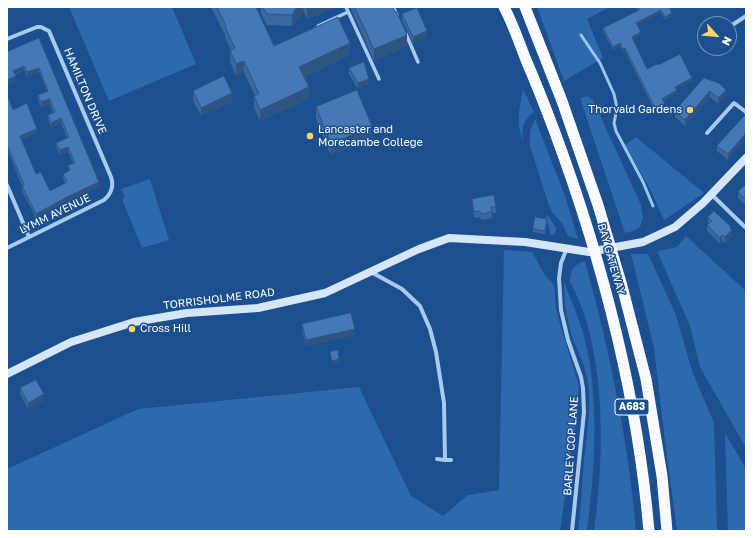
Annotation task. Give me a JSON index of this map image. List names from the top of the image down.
{
  "streets": {
    "highway": ["BAY GATEWAY", "A683"],
    "main road": ["TORRISHOLME ROAD"],
    "street": ["HAMILTON DRIVE", "LYMM AVENUE", "BARLEY COP LANE"]
  },
  "crossings": [
    ["HAMILTON DRIVE", "LYMM AVENUE"],
    ["TORRISHOLME ROAD", "BARLEY COP LANE"]
  ],
  "places": ["Thorvald Gardens", "Lancaster and Morecambe College", "Cross Hill"],
  "north": "bottom right"
}
